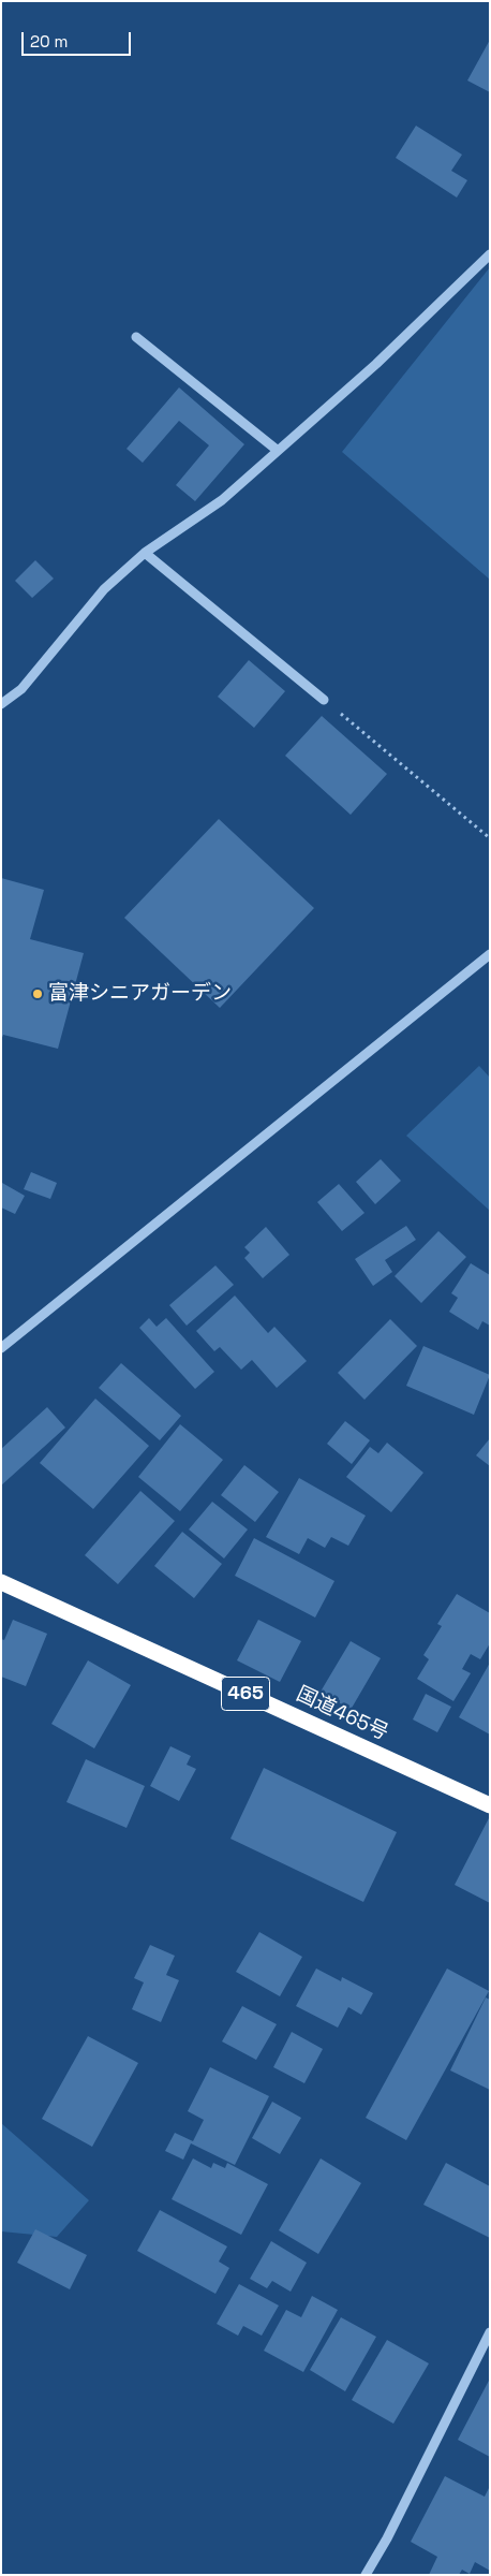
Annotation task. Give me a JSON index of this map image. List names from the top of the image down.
{
  "streets": {
    "highway": ["465", "国道465号"]
  },
  "places": ["富津シニアガーデン"],
  "scale_bar": "20 m"
}
